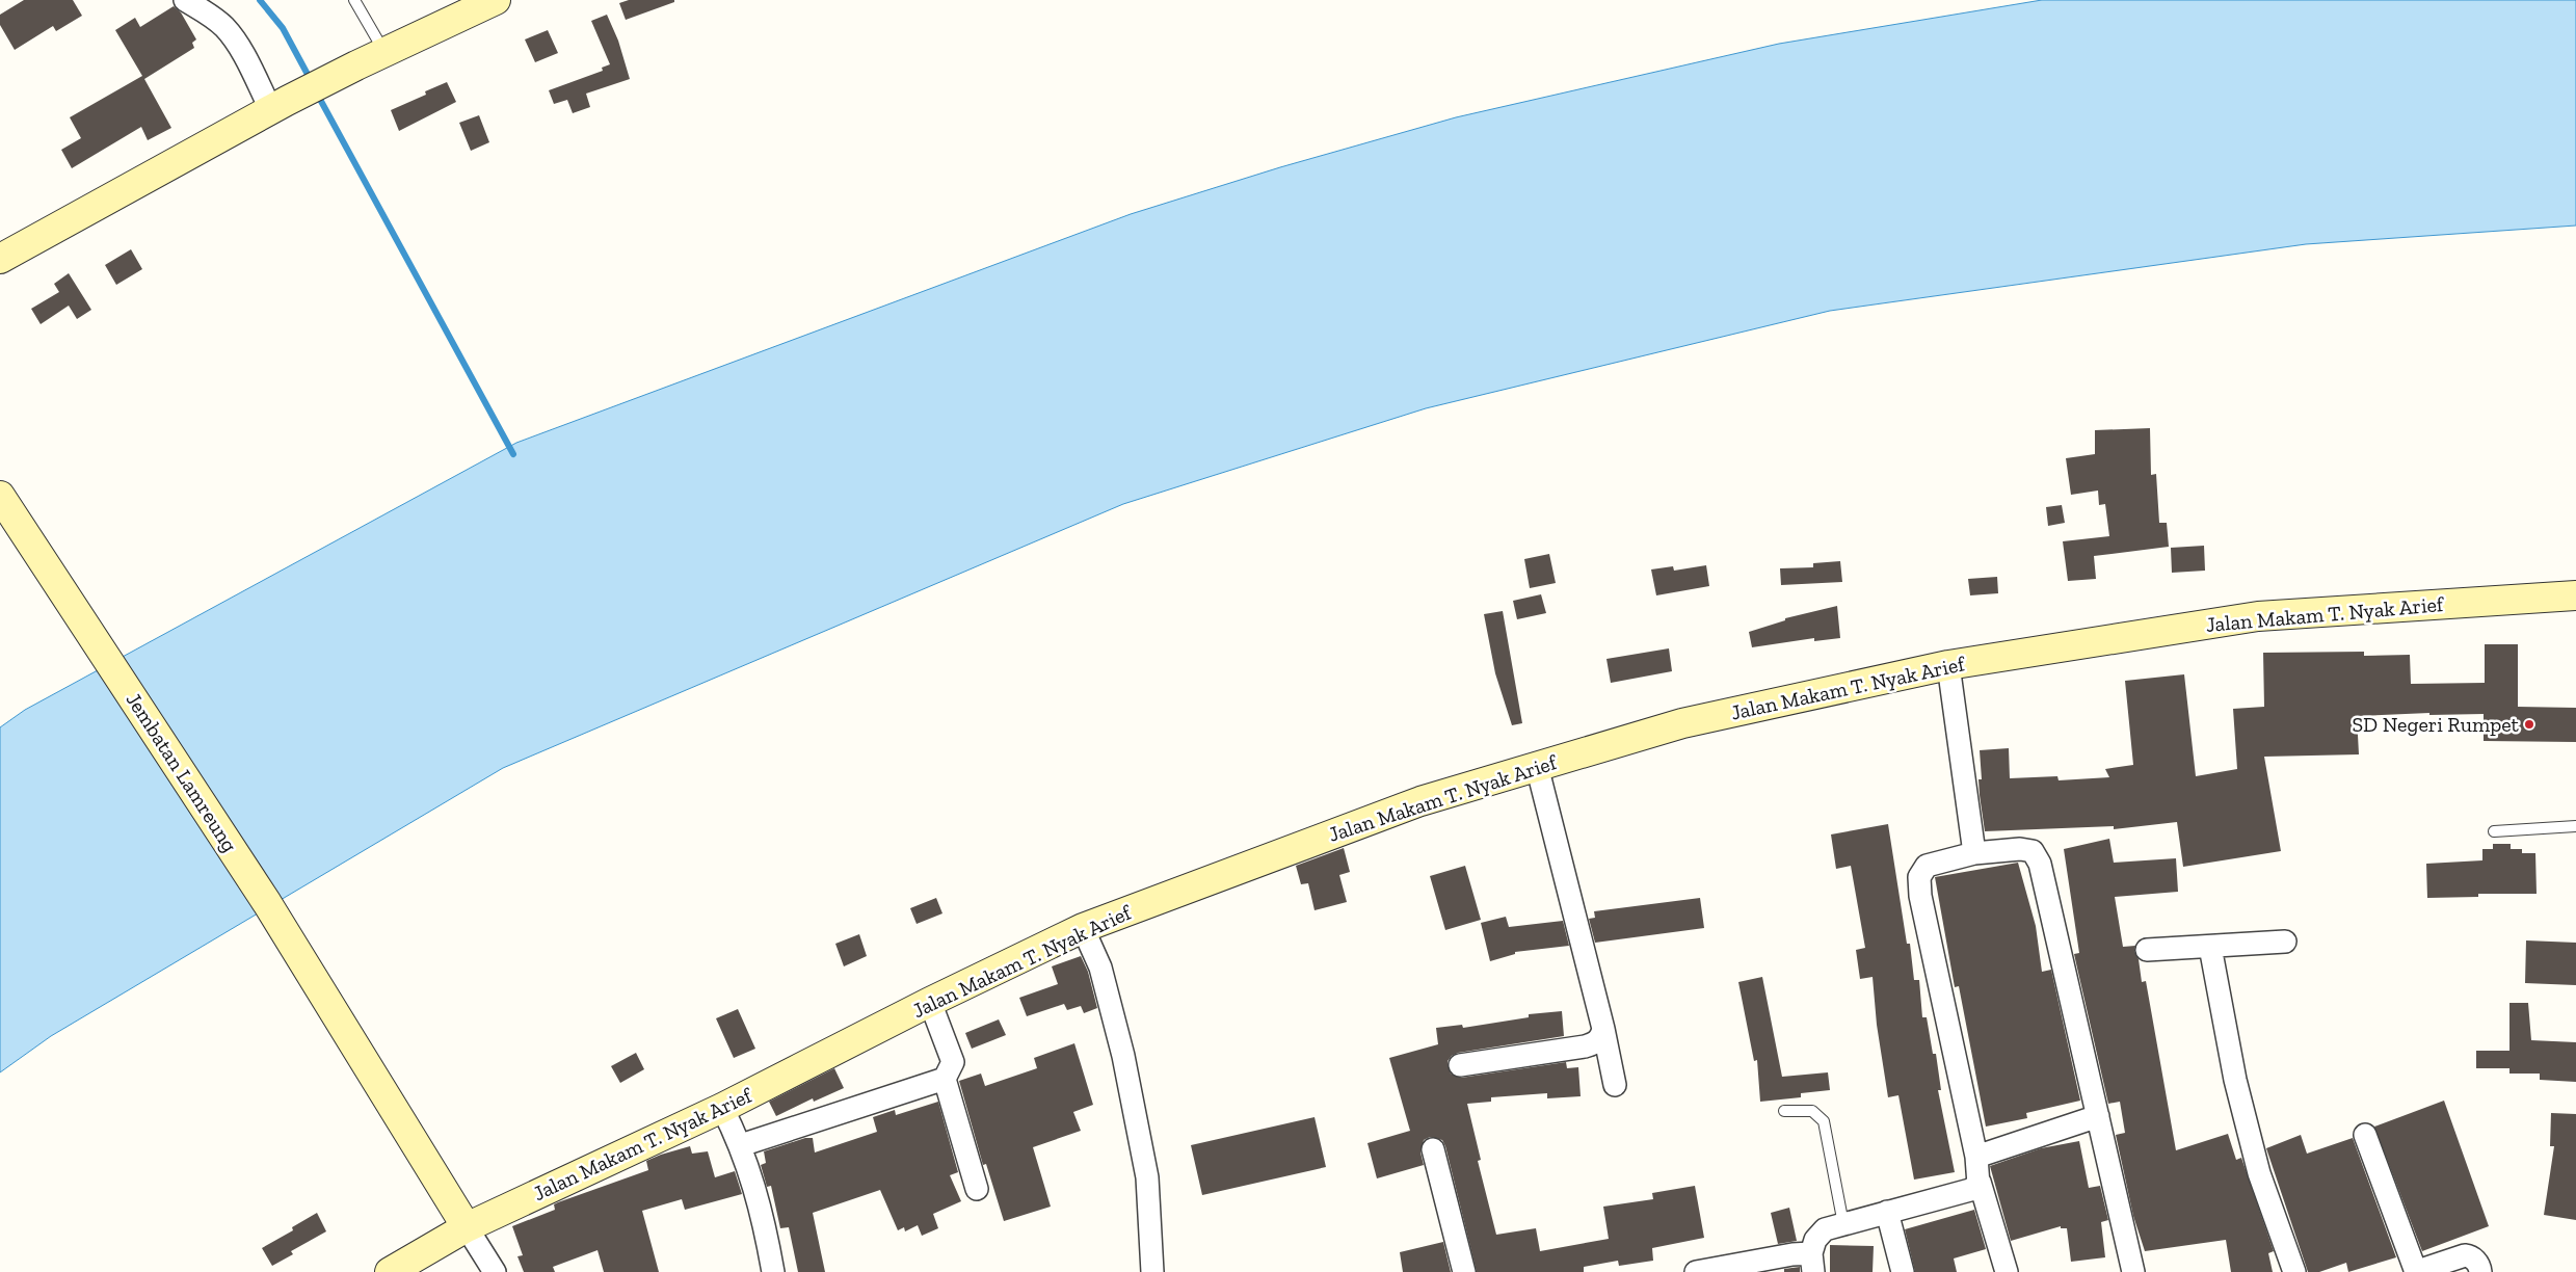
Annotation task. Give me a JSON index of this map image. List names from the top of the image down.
{
  "streets": {
    "street": ["Jalan Makam T. Nyak Arief", "Jembatan Lamreung"]
  },
  "crossings": [
    ["Jalan Makam T. Nyak Arief", "Jembatan Lamreung"]
  ],
  "places": ["SD Negeri Rumpet"]
}
